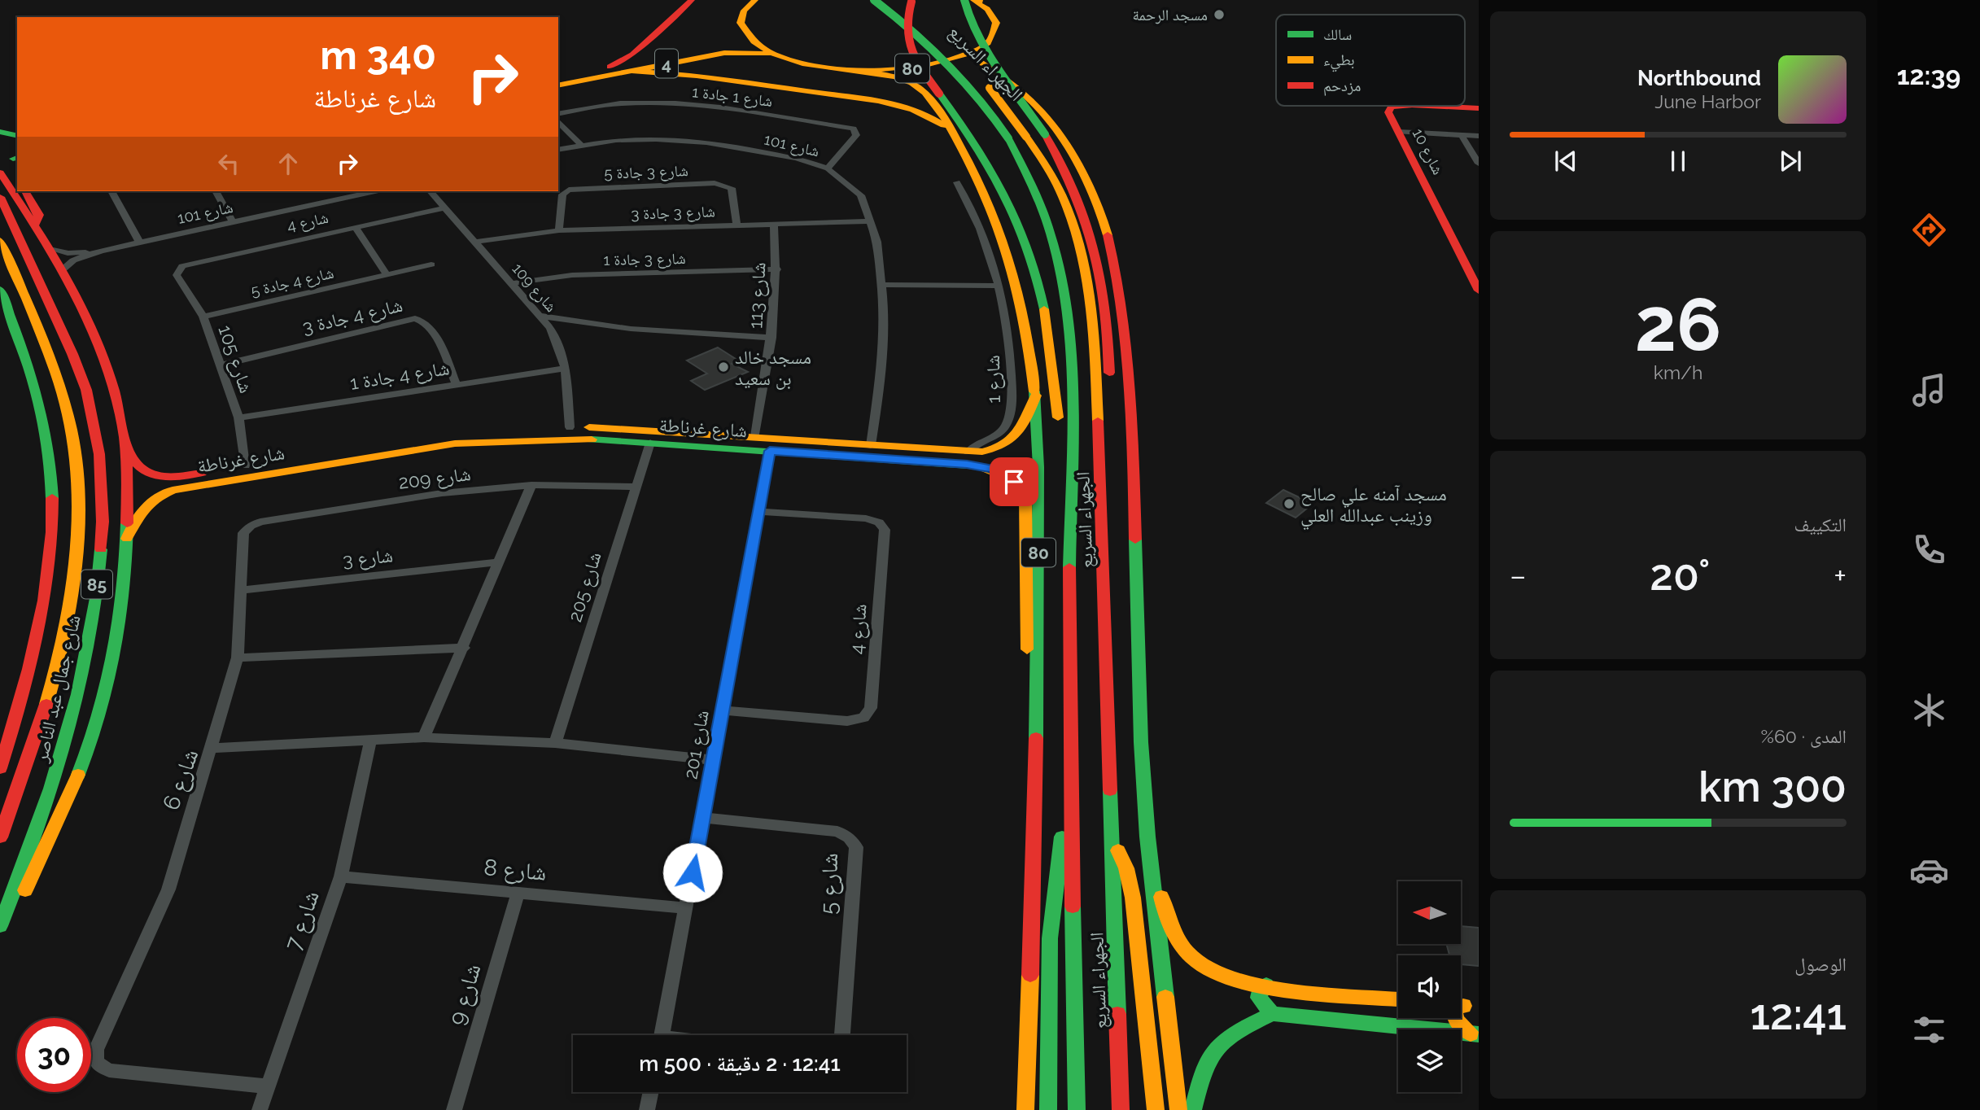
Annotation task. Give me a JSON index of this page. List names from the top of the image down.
{
  "streets": {
    "main road": [
      "الجهراء السريع",
      "4",
      "80",
      "شارع 10",
      "شارع غرناطة",
      "85",
      "شارع جمال عبد الناصر"
    ],
    "street": [
      "شارع 1 جادة 1",
      "شارع 101",
      "شارع 3 جادة 5",
      "شارع 3 جادة 3",
      "شارع 4",
      "شارع 3 جادة 1",
      "شارع 4 جادة 5",
      "شارع 109",
      "شارع 113",
      "شارع 4 جادة 3",
      "شارع 105",
      "شارع 4 جادة 1",
      "شارع 1",
      "شارع 209",
      "شارع 3",
      "شارع 205",
      "شارع 201",
      "شارع 6",
      "شارع 8",
      "شارع 5",
      "شارع 7",
      "شارع 9"
    ]
  },
  "crossings": [
    ["الجهراء السريع", "80"],
    ["4", "80"],
    ["80", "شارع غرناطة"],
    ["شارع 1 جادة 1", "شارع 101"],
    ["شارع 101", "شارع 3 جادة 3"],
    ["شارع 101", "شارع غرناطة"],
    ["شارع 3 جادة 5", "شارع 3 جادة 3"],
    ["شارع 3 جادة 3", "شارع 109"],
    ["شارع 3 جادة 3", "شارع 113"],
    ["شارع 4", "شارع 109"],
    ["شارع 4", "شارع 105"],
    ["شارع 4", "شارع 201"],
    ["شارع 3 جادة 1", "شارع 109"],
    ["شارع 3 جادة 1", "شارع 113"],
    ["شارع 4 جادة 5", "شارع 105"],
    ["شارع 109", "شارع 4 جادة 1"],
    ["شارع 109", "شارع غرناطة"],
    ["شارع 113", "شارع غرناطة"],
    ["شارع 4 جادة 3", "شارع 105"],
    ["شارع 4 جادة 3", "شارع 4 جادة 1"],
    ["شارع 105", "شارع 4 جادة 1"],
    ["شارع 105", "شارع غرناطة"],
    ["شارع 1", "شارع غرناطة"],
    ["شارع غرناطة", "شارع 205"],
    ["شارع غرناطة", "شارع 201"],
    ["شارع 209", "شارع 3"],
    ["شارع 209", "شارع 205"],
    ["شارع 205", "شارع 6"],
    ["شارع 201", "شارع 6"],
    ["شارع 201", "شارع 8"],
    ["شارع 201", "شارع 5"],
    ["شارع 6", "شارع 7"],
    ["شارع 8", "شارع 7"],
    ["شارع 8", "شارع 9"]
  ],
  "places": ["مسجد الرحمة", "مسجد خالد بن سعيد", "مسجد آمنه علي صالح وزينب عبدالله العلي"],
  "legend": ["سالك", "بطيء", "مزدحم"],
  "north": "left",
  "page": {
    "tabs": "12:39",
    "turn": ["340 m", "شارع غرناطة"],
    "song": ["Northbound", "June Harbor"],
    "tile": [
      ["26", "km/h"],
      "التكييف",
      ["المدى · 60%", "300 km"],
      ["الوصول", "12:41"]
    ],
    "heat": ["−", "20°", "+"],
    "limit": "30",
    "trip": "12:41 · 2 دقيقة · 500 m"
  }
}
